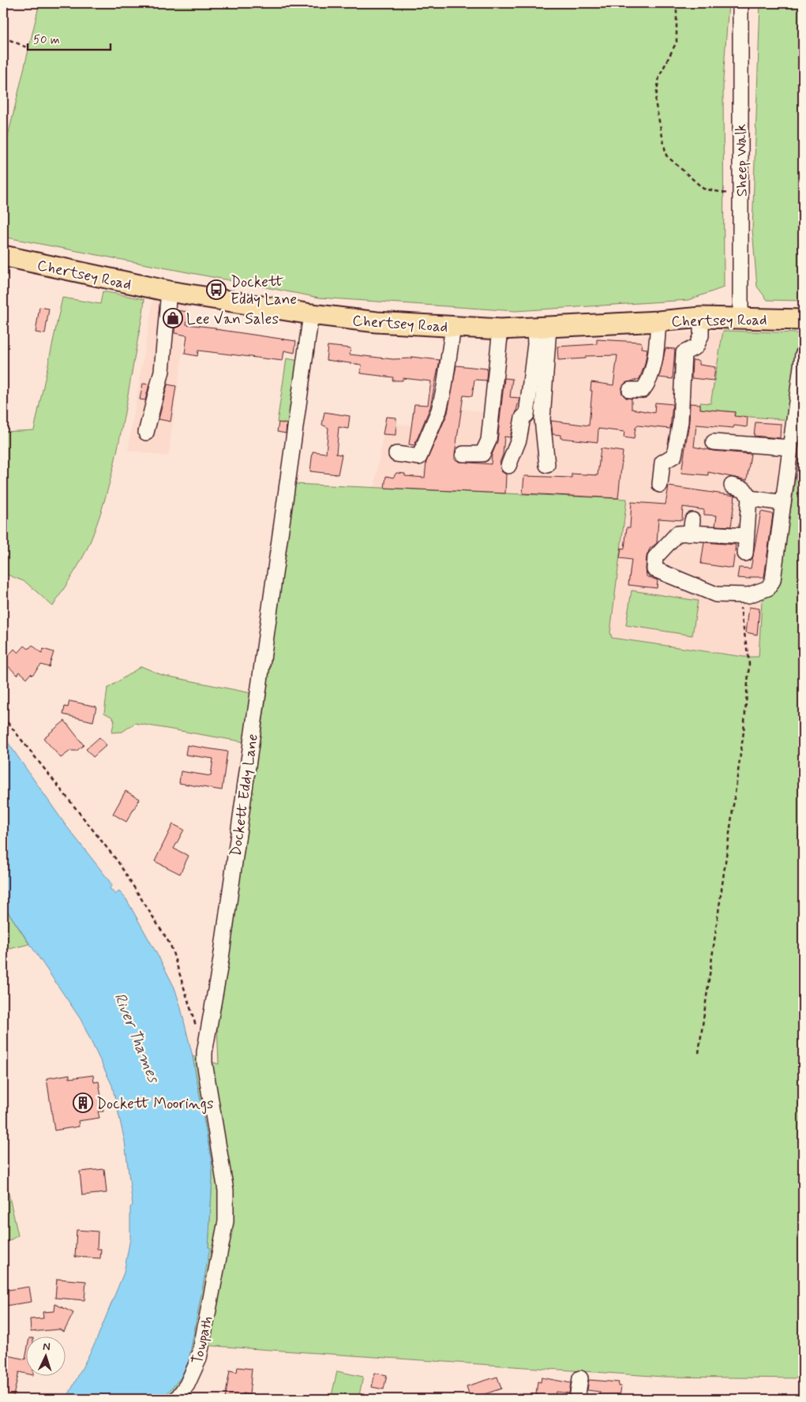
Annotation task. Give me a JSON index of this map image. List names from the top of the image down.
{
  "streets": {
    "main road": ["Chertsey Road"],
    "street": ["Sheep Walk", "Dockett Eddy Lane", "Towpath"]
  },
  "crossings": [
    ["Sheep Walk", "Chertsey Road"],
    ["Chertsey Road", "Dockett Eddy Lane"],
    ["Dockett Eddy Lane", "Towpath"]
  ],
  "water": ["River Thames"],
  "places": {
    "bus stop": ["Dockett Eddy Lane"],
    "shop": ["Lee Van Sales"],
    "building": ["Dockett Moorings"]
  },
  "scale_bar": "50 m",
  "north": "top"
}
